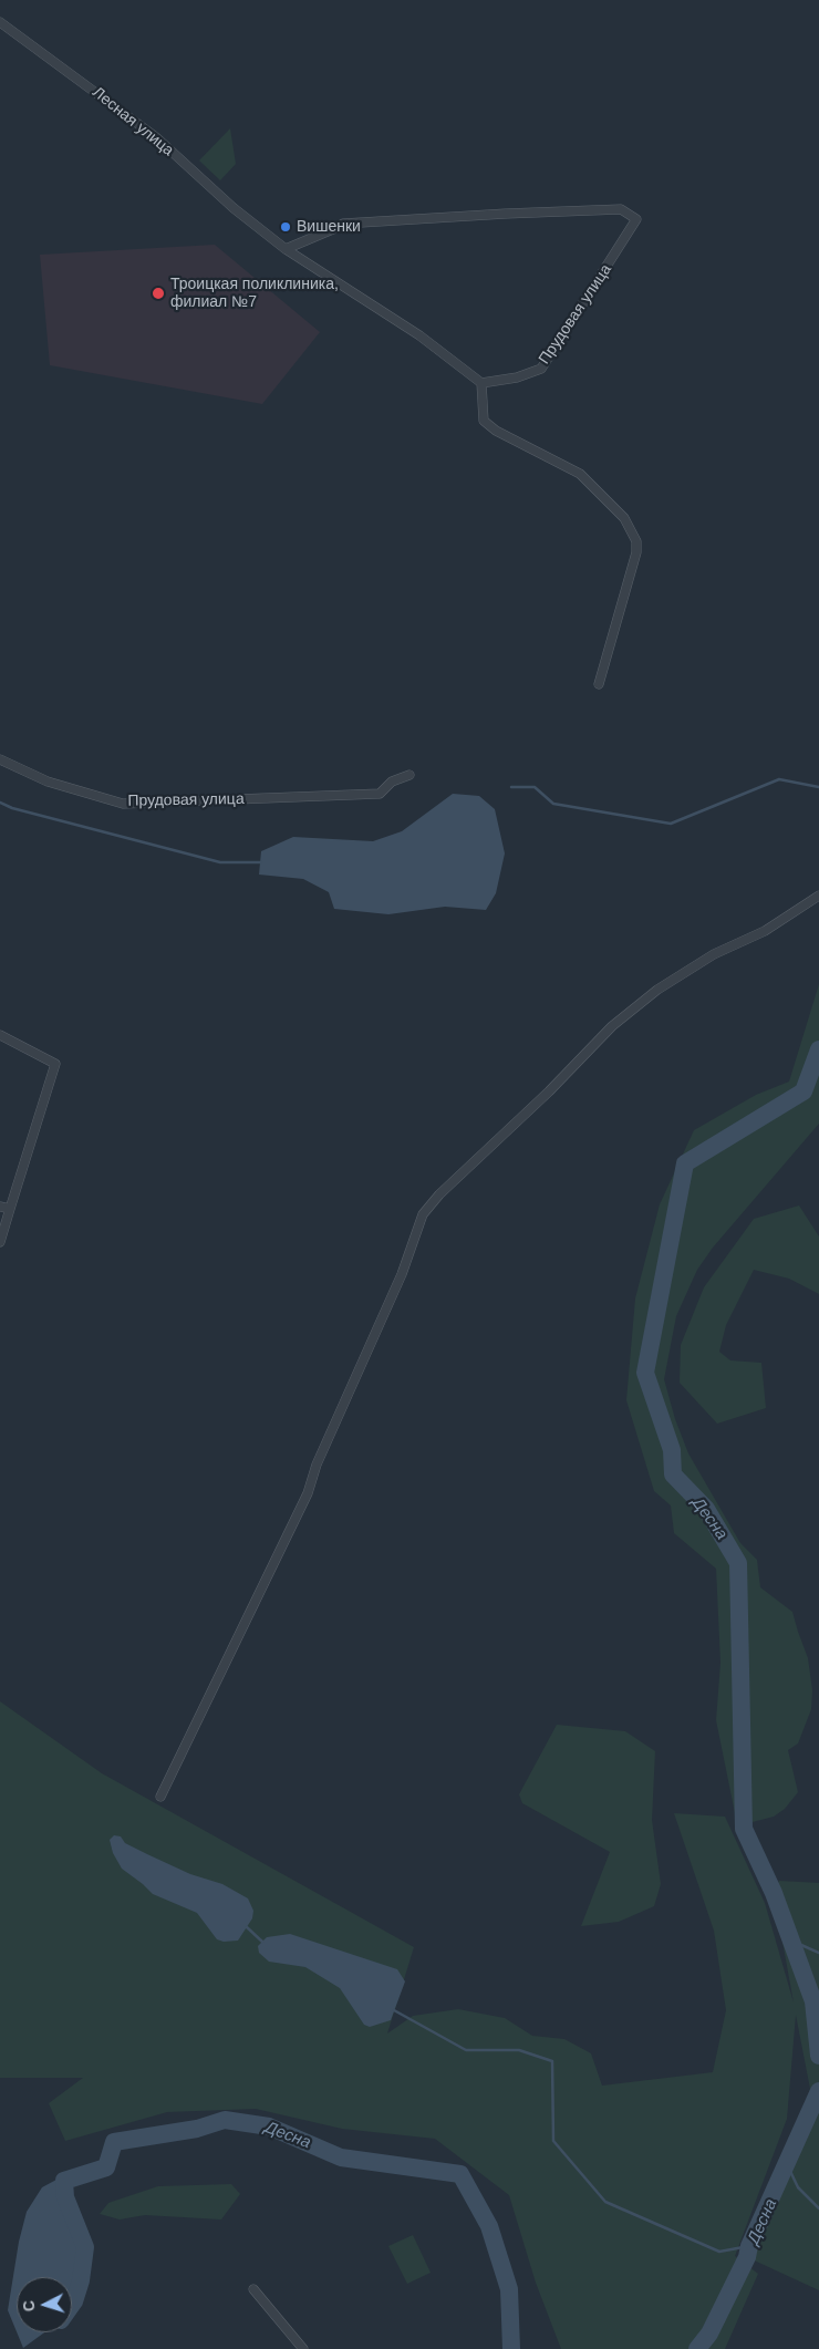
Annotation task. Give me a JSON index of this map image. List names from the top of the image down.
{
  "streets": {
    "street": ["Лесная улица", "Прудовая улица"]
  },
  "crossings": [
    ["Лесная улица", "Прудовая улица"]
  ],
  "water": ["Десна"],
  "places": ["Вишенки", "Троицкая поликлиника, филиал №7"],
  "north": "left"
}
